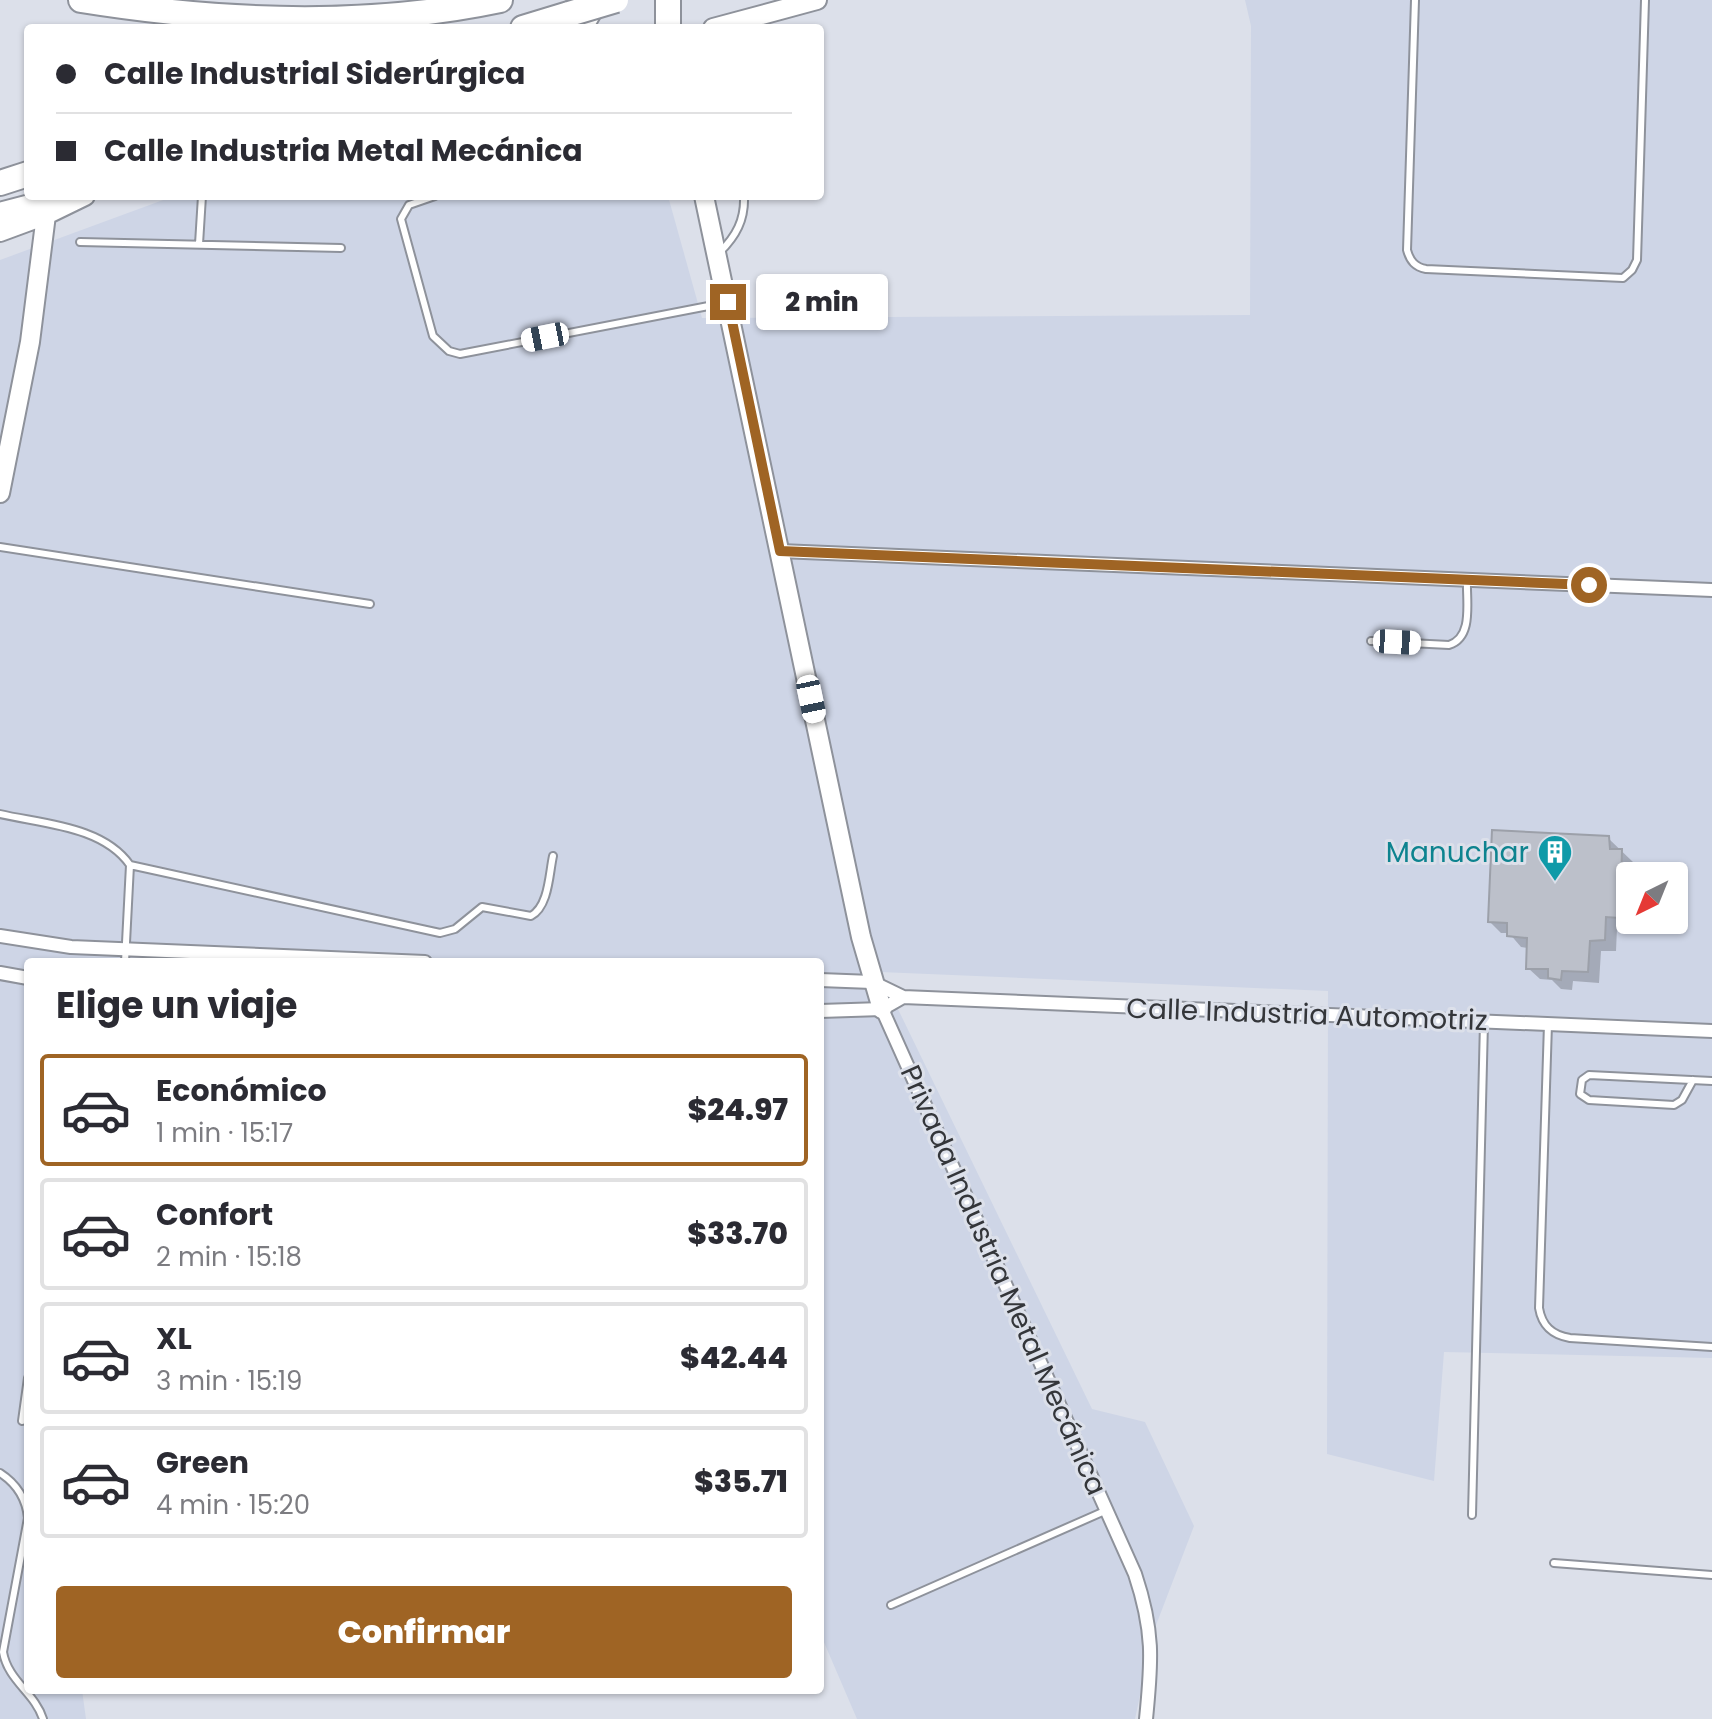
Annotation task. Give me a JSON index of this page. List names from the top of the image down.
{
  "streets": {
    "street": ["Calle Industria Automotriz", "Privada Industria Metal Mecánica"]
  },
  "places": {
    "building": ["Manuchar"]
  },
  "north": "bottom left",
  "page": {
    "banner": ["Calle Industrial Siderúrgica", "Calle Industria Metal Mecánica"],
    "bubble": "2 min",
    "heading": "Elige un viaje",
    "list": [
      {
        "name": "Económico",
        "note": "1 min · 15:17",
        "value": "$24.97"
      },
      {
        "name": "Confort",
        "note": "2 min · 15:18",
        "value": "$33.70"
      },
      {
        "name": "XL",
        "note": "3 min · 15:19",
        "value": "$42.44"
      },
      {
        "name": "Green",
        "note": "4 min · 15:20",
        "value": "$35.71"
      }
    ],
    "buttons": "Confirmar"
  }
}
